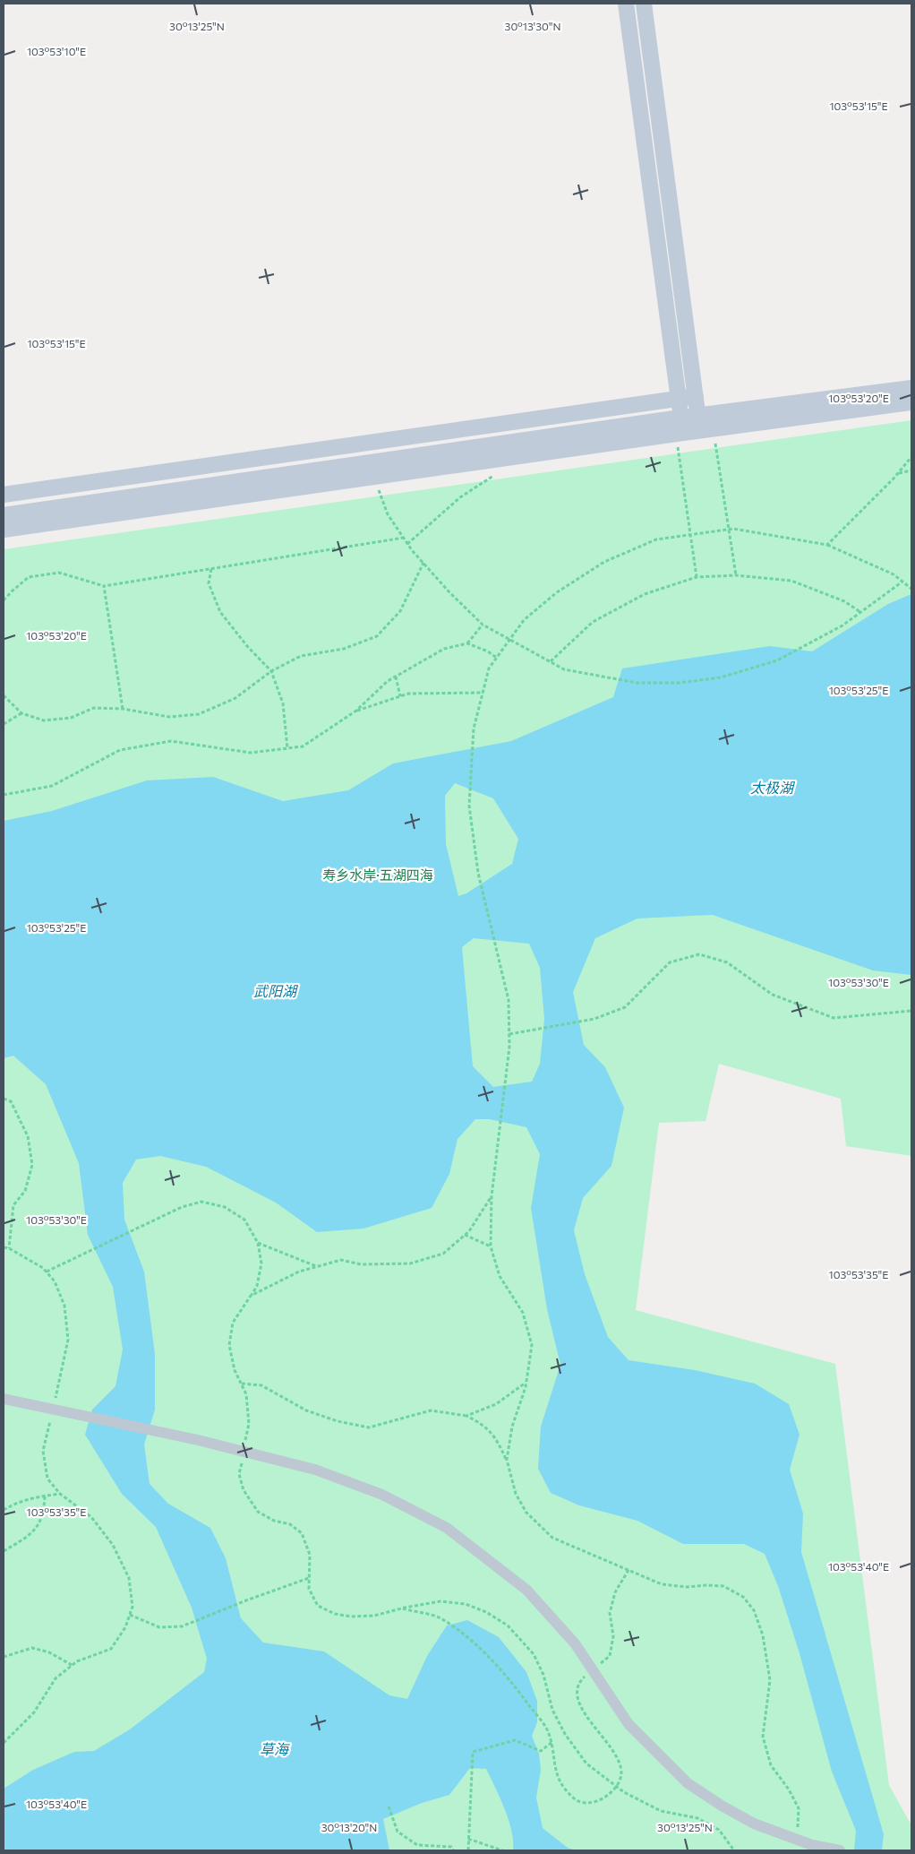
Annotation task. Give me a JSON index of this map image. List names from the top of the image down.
{
  "water": ["太极湖", "武阳湖", "草海"],
  "parks": ["寿乡水岸·五湖四海"],
  "coordinates": [
    "30°13'25\"N",
    "30°13'30\"N",
    "103°53'10\"E",
    "103°53'15\"E",
    "103°53'20\"E",
    "103°53'25\"E",
    "103°53'30\"E",
    "103°53'35\"E",
    "103°53'40\"E",
    "30°13'20\"N"
  ]
}
